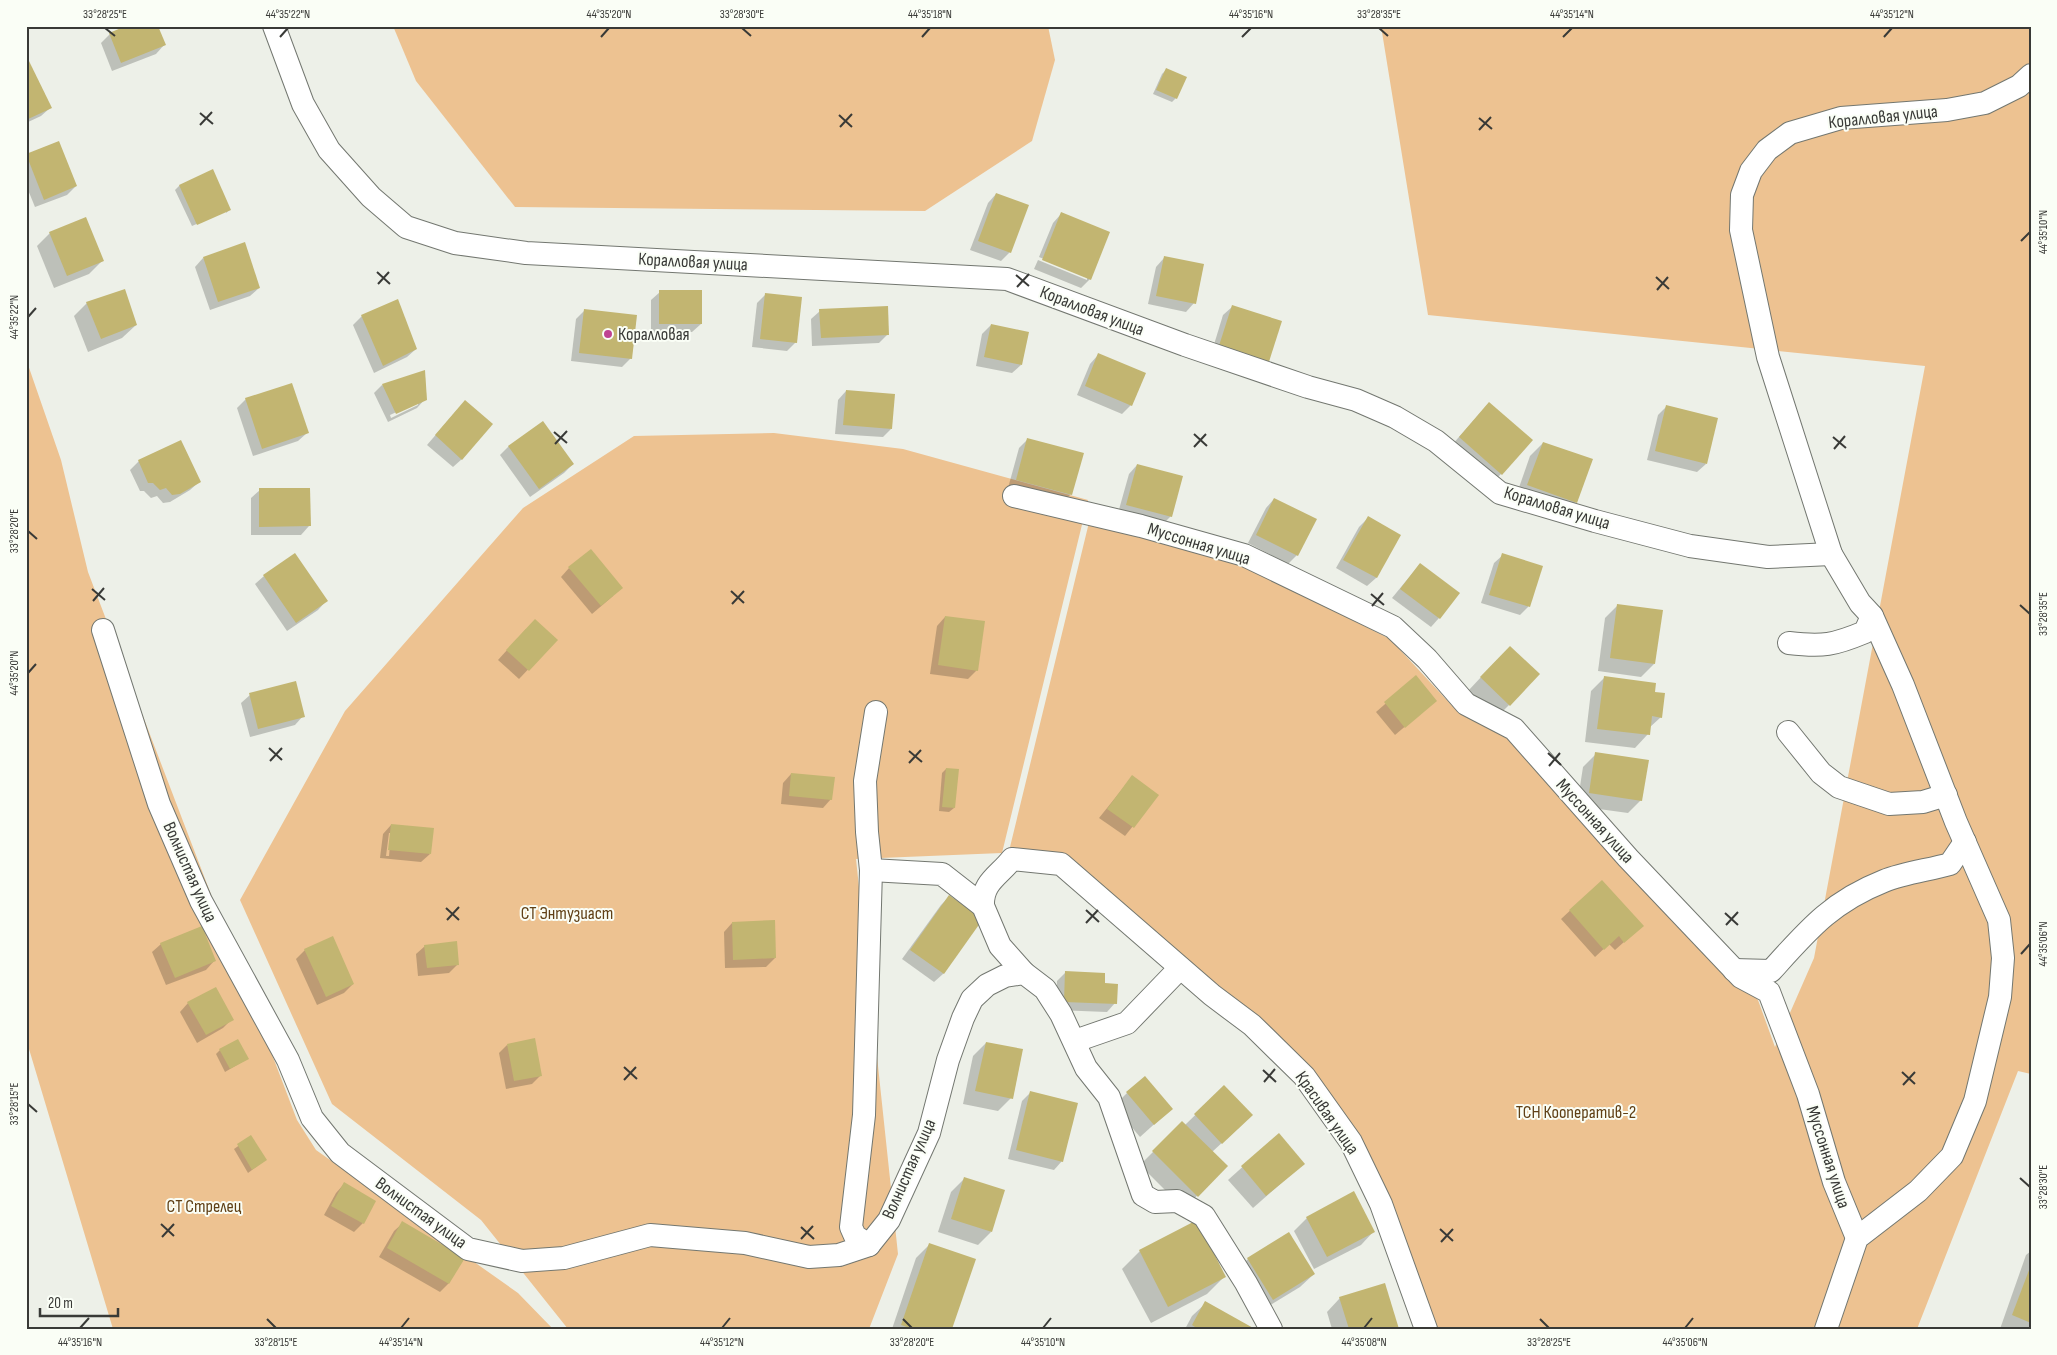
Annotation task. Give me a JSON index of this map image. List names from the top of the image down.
{
  "streets": {
    "street": [
      "Коралловая улица",
      "Муссонная улица",
      "Волнистая улица",
      "Красивая улица"
    ]
  },
  "crossings": [
    ["Коралловая улица", "Муссонная улица"]
  ],
  "parks": ["СТ Энтузиаст", "ТСН Кооператив-2", "СТ Стрелец"],
  "places": ["Коралловая"],
  "scale_bar": "20 m",
  "coordinates": [
    "33°28'25\"E",
    "44°35'22\"N",
    "44°35'20\"N",
    "33°28'30\"E",
    "44°35'18\"N",
    "44°35'16\"N",
    "33°28'35\"E",
    "44°35'14\"N",
    "44°35'12\"N",
    "44°35'10\"N",
    "33°28'20\"E",
    "44°35'06\"N",
    "33°28'15\"E",
    "44°35'08\"N"
  ]
}
